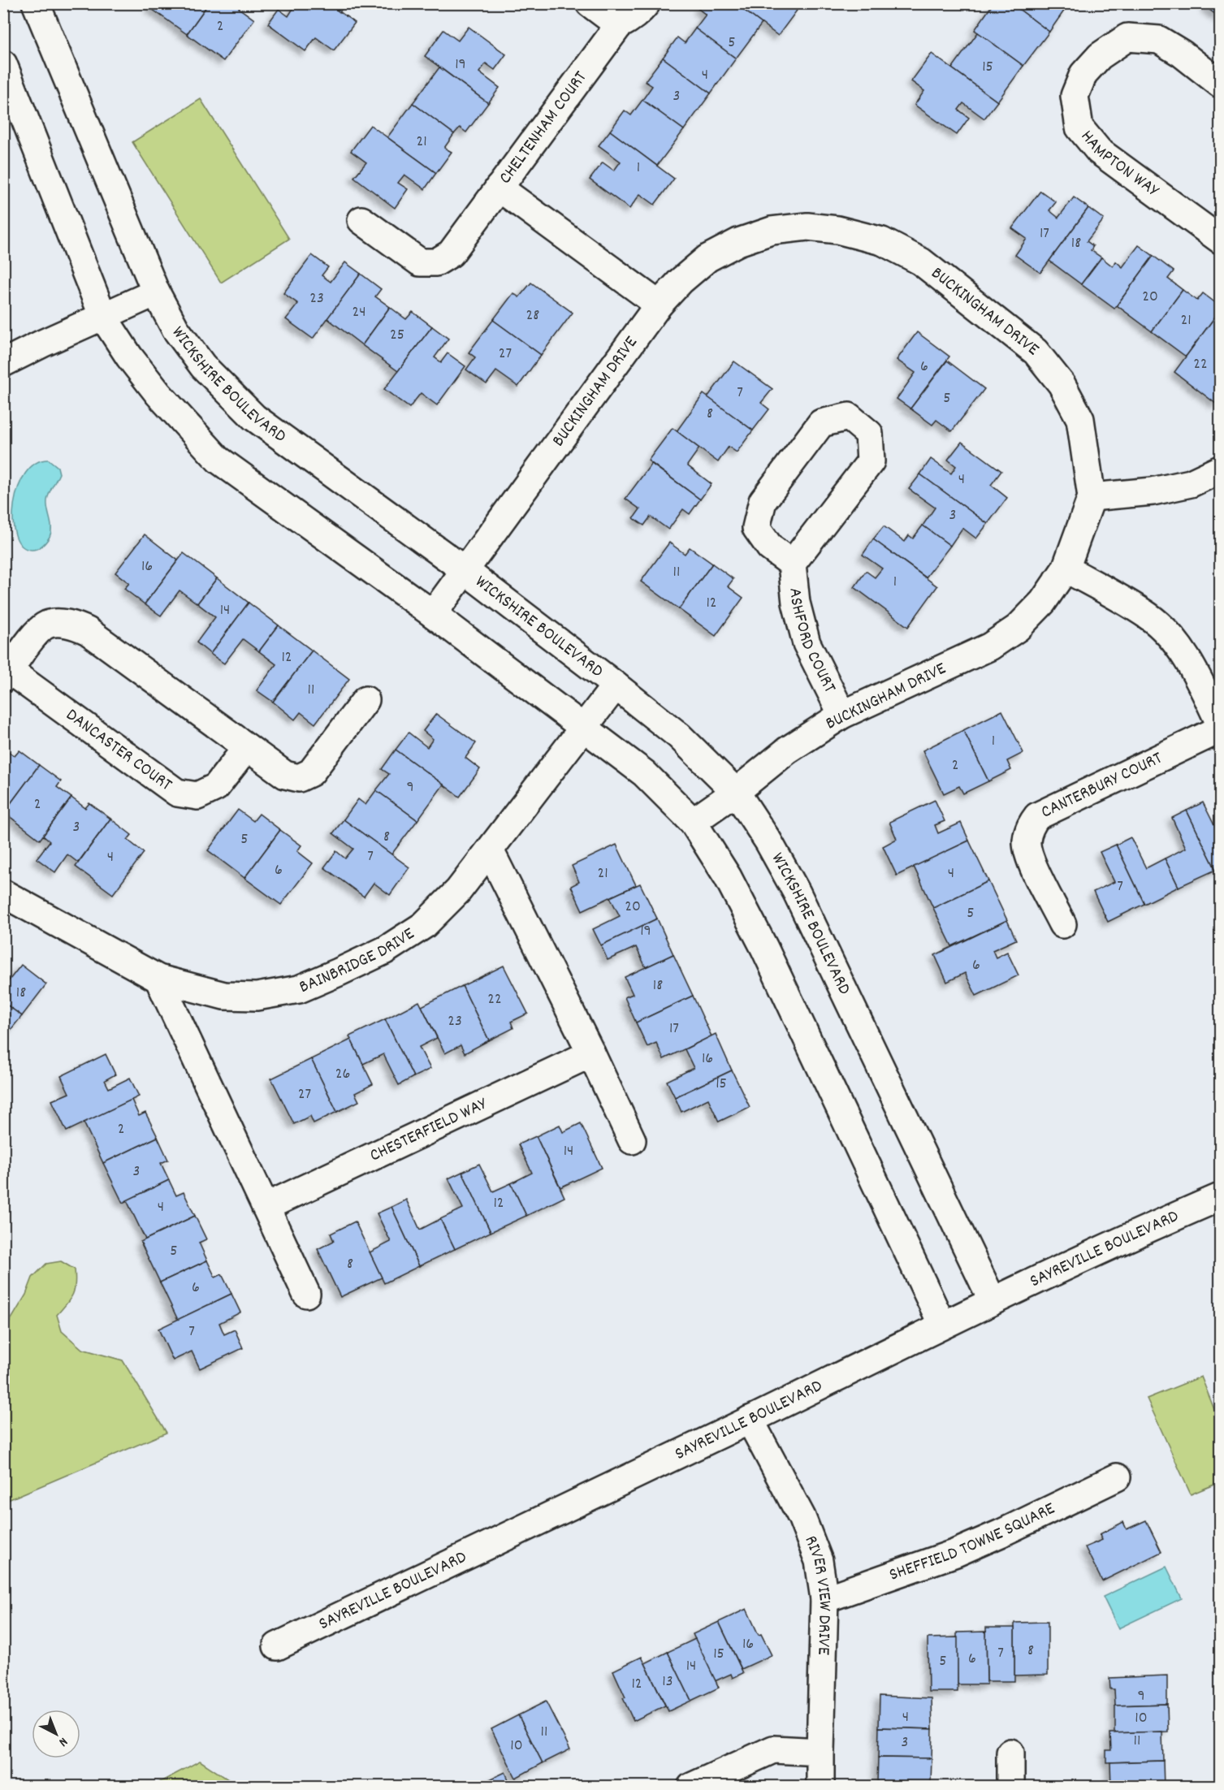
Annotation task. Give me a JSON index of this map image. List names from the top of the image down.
{
  "streets": {
    "street": [
      "CHELTENHAM COURT",
      "HAMPTON WAY",
      "BUCKINGHAM DRIVE",
      "WICKSHIRE BOULEVARD",
      "ASHFORD COURT",
      "DANCASTER COURT",
      "CANTERBURY COURT",
      "BAINBRIDGE DRIVE",
      "CHESTERFIELD WAY",
      "SAYREVILLE BOULEVARD",
      "SHEFFIELD TOWNE SQUARE",
      "RIVER VIEW DRIVE"
    ]
  },
  "crossings": [
    ["CHELTENHAM COURT", "BUCKINGHAM DRIVE"],
    ["BUCKINGHAM DRIVE", "WICKSHIRE BOULEVARD"],
    ["BUCKINGHAM DRIVE", "ASHFORD COURT"],
    ["WICKSHIRE BOULEVARD", "BAINBRIDGE DRIVE"],
    ["WICKSHIRE BOULEVARD", "SAYREVILLE BOULEVARD"],
    ["SAYREVILLE BOULEVARD", "RIVER VIEW DRIVE"],
    ["SHEFFIELD TOWNE SQUARE", "RIVER VIEW DRIVE"]
  ],
  "house_numbers": [
    "2",
    "5",
    "19",
    "15",
    "4",
    "3",
    "21",
    "1",
    "17",
    "18",
    "20",
    "23",
    "24",
    "28",
    "21",
    "25",
    "27",
    "22",
    "6",
    "7",
    "5",
    "8",
    "4",
    "3",
    "16",
    "11",
    "1",
    "12",
    "14",
    "12",
    "11",
    "1",
    "2",
    "9",
    "2",
    "3",
    "8",
    "5",
    "7",
    "4",
    "6",
    "21",
    "4",
    "7",
    "20",
    "5",
    "19",
    "6",
    "18",
    "18",
    "22",
    "23",
    "17",
    "16",
    "26",
    "15",
    "27",
    "2",
    "14",
    "3",
    "12",
    "4",
    "5",
    "8",
    "6",
    "7",
    "16",
    "8",
    "7",
    "15",
    "6",
    "5",
    "14",
    "13",
    "12",
    "9",
    "4",
    "10",
    "11",
    "11",
    "3",
    "10"
  ],
  "north": "bottom right"
}
